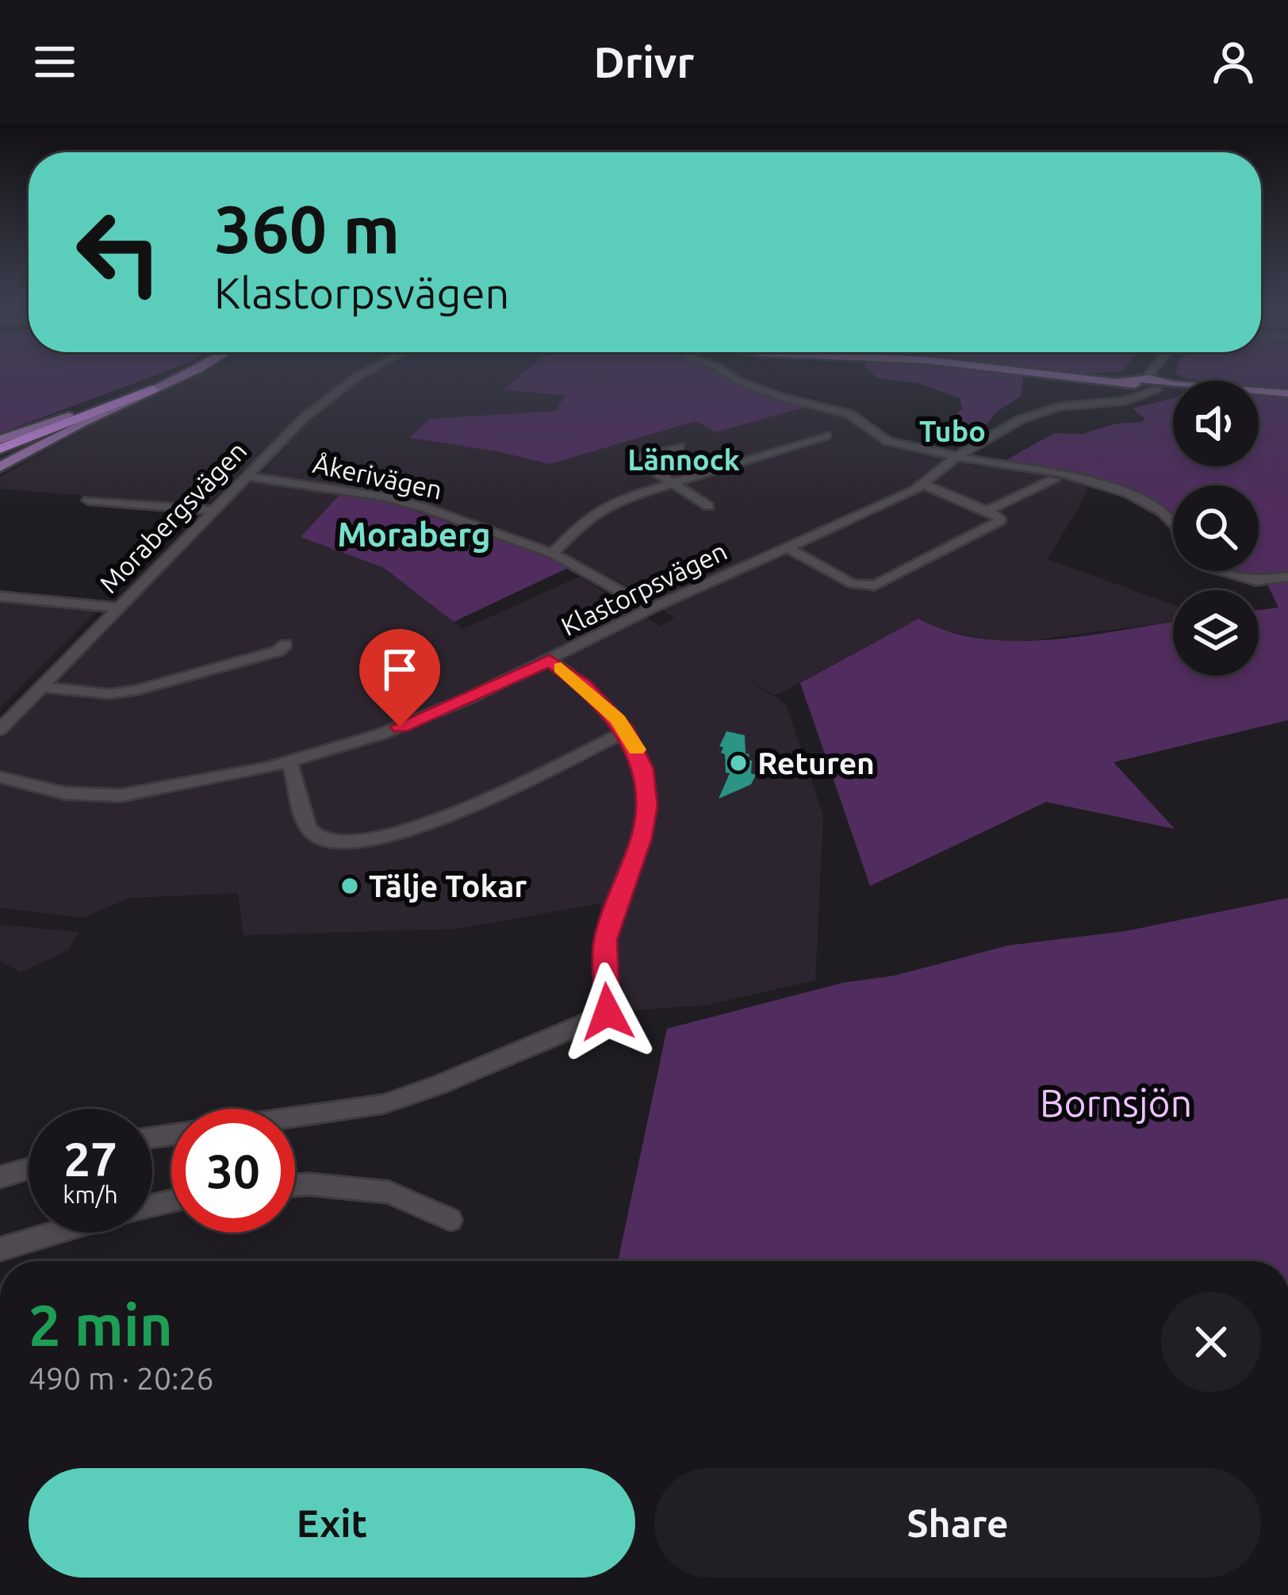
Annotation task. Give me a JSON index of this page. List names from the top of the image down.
{
  "streets": {
    "street": ["Åkerivägen", "Morabergsvägen", "Klastorpsvägen"]
  },
  "crossings": [
    ["Åkerivägen", "Morabergsvägen"],
    ["Åkerivägen", "Klastorpsvägen"]
  ],
  "districts": ["Tubo", "Lännock", "Moraberg"],
  "parks": ["Bornsjön"],
  "places": ["Returen", "Tälje Tokar"],
  "page": {
    "header": "Drivr",
    "turn": ["360 m", "Klastorpsvägen"],
    "speed": "27 km/h",
    "limit": "30",
    "heading": ["2 min", "490 m · 20:26"],
    "buttons": ["Exit", "Share"]
  }
}
